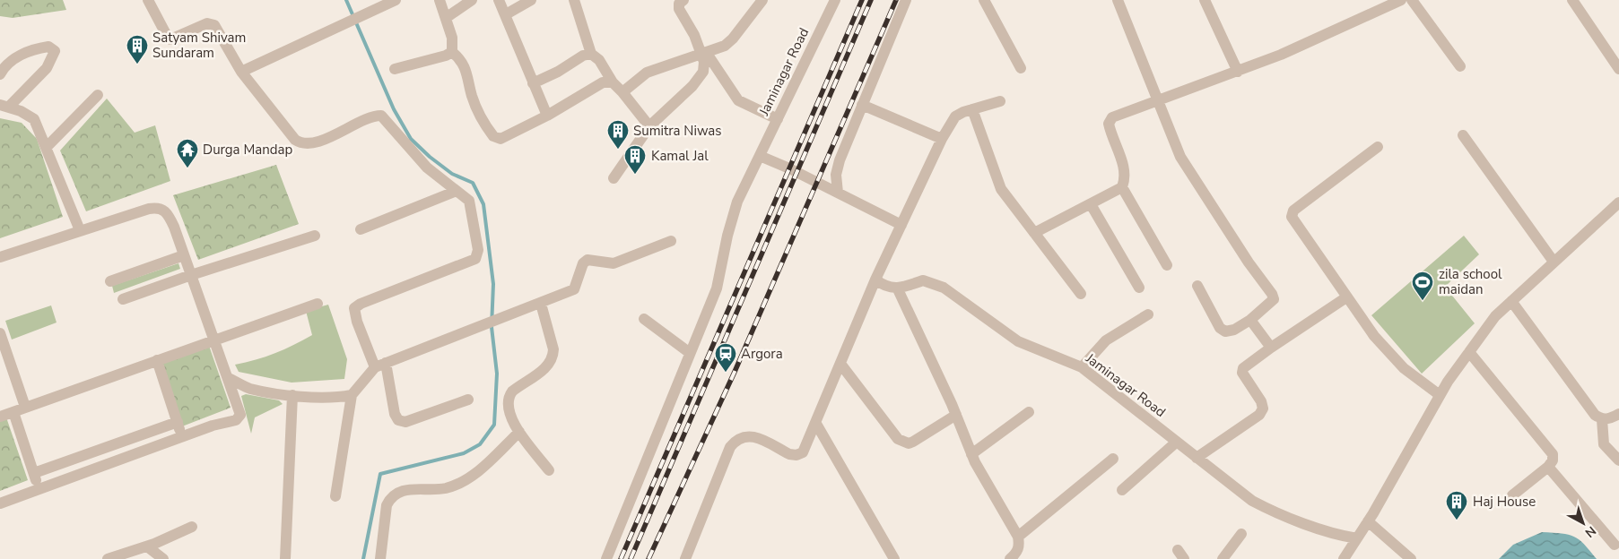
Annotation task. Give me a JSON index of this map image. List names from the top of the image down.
{
  "streets": {
    "street": ["Jaminagar Road"]
  },
  "places": {
    "building": [
      "Satyam Shivam Sundaram",
      "Sumitra Niwas",
      "Kamal Jal",
      "Haj House"
    ],
    "temple": ["Durga Mandap"],
    "sports": ["zila school maidan"],
    "station": ["Argora"]
  },
  "north": "bottom right"
}
